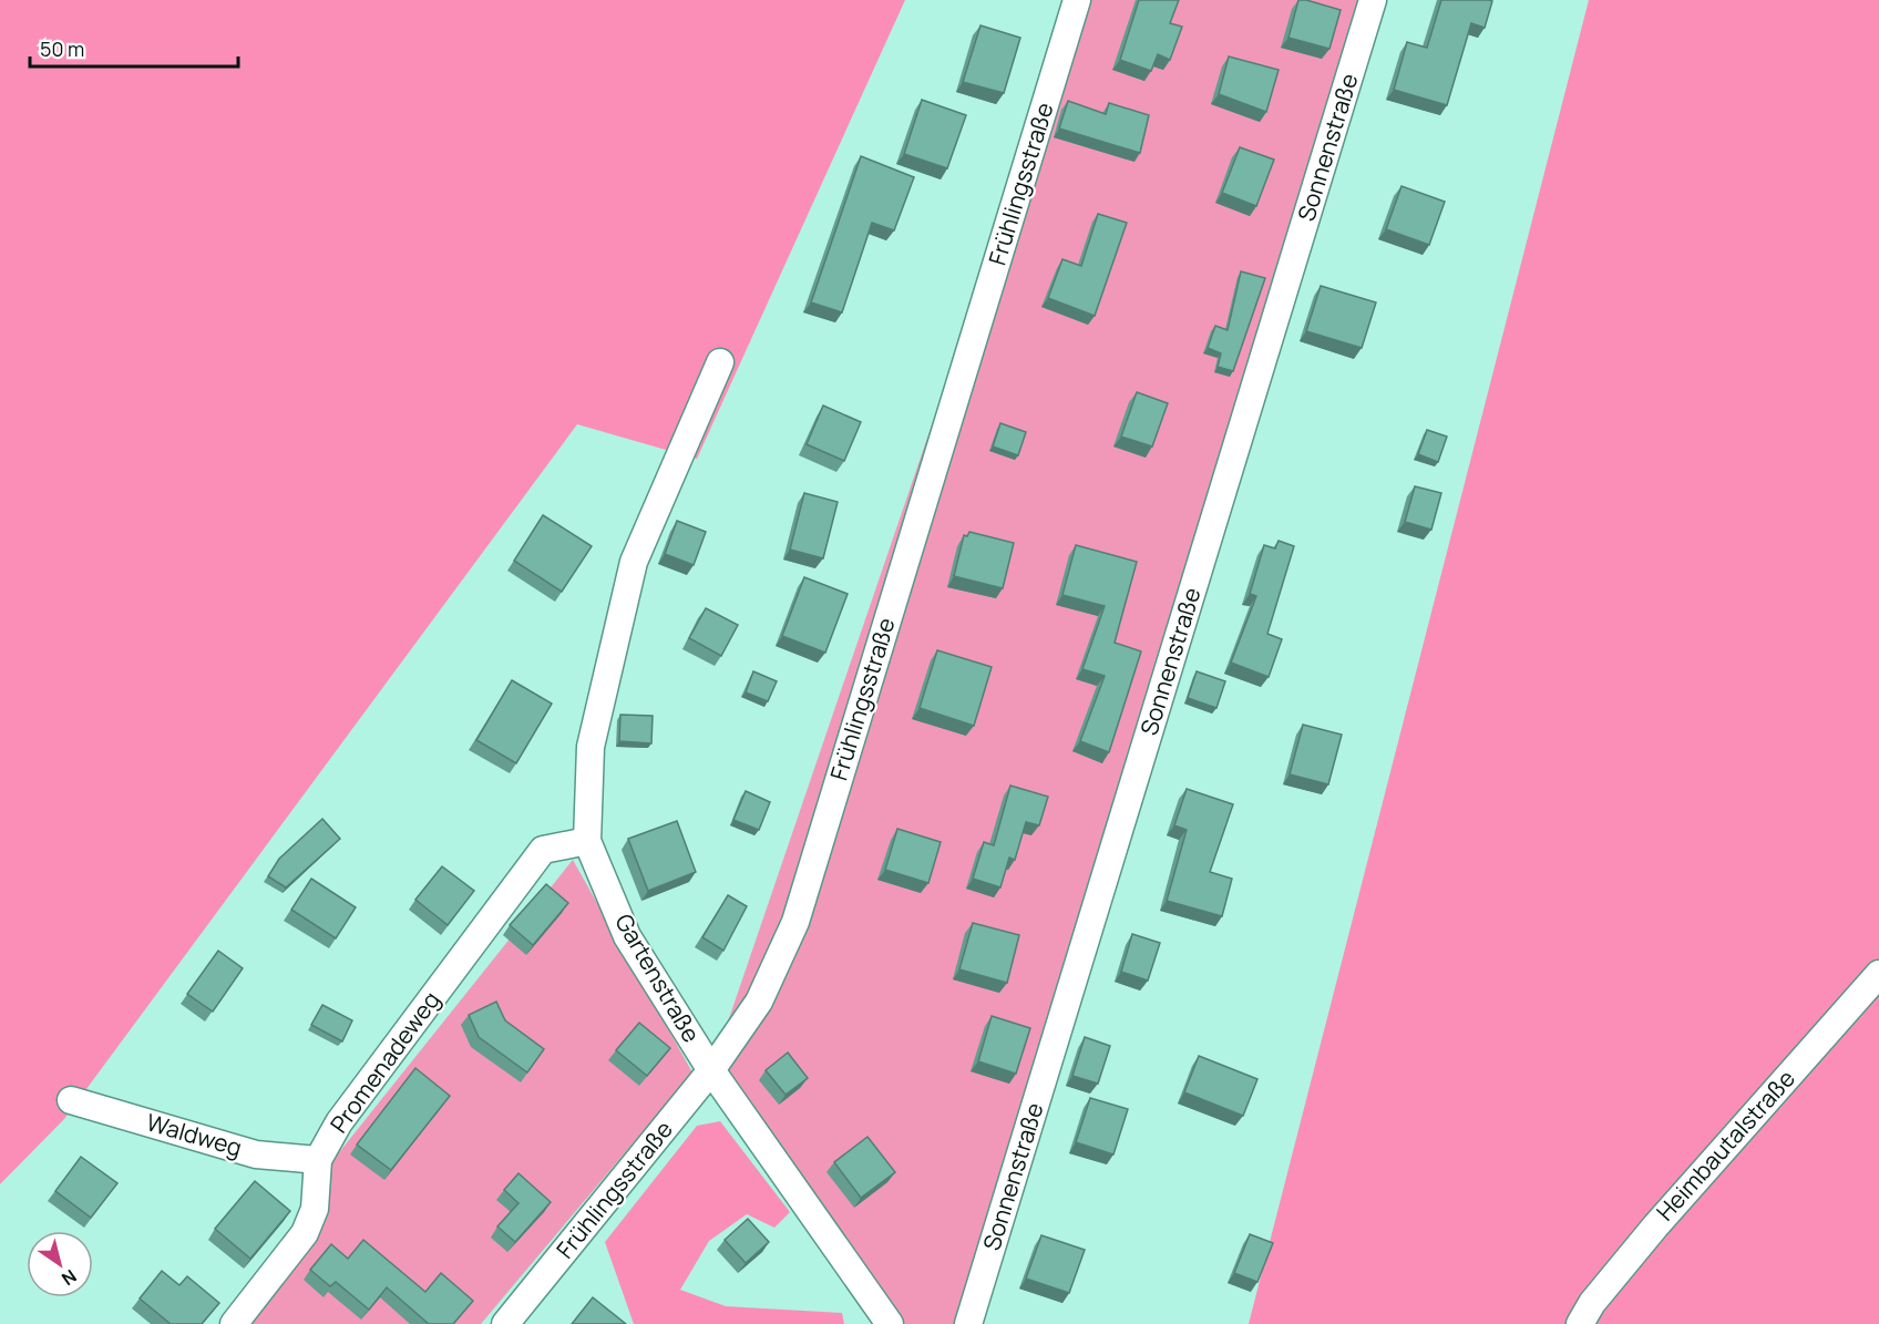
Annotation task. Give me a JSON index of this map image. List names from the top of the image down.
{
  "streets": {
    "street": [
      "Sonnenstraße",
      "Frühlingsstraße",
      "Gartenstraße",
      "Promenadeweg",
      "Waldweg",
      "Heimbautalstraße"
    ]
  },
  "crossings": [
    ["Frühlingsstraße", "Gartenstraße"],
    ["Gartenstraße", "Promenadeweg"],
    ["Promenadeweg", "Waldweg"]
  ],
  "scale_bar": "50 m",
  "north": "bottom right"
}
